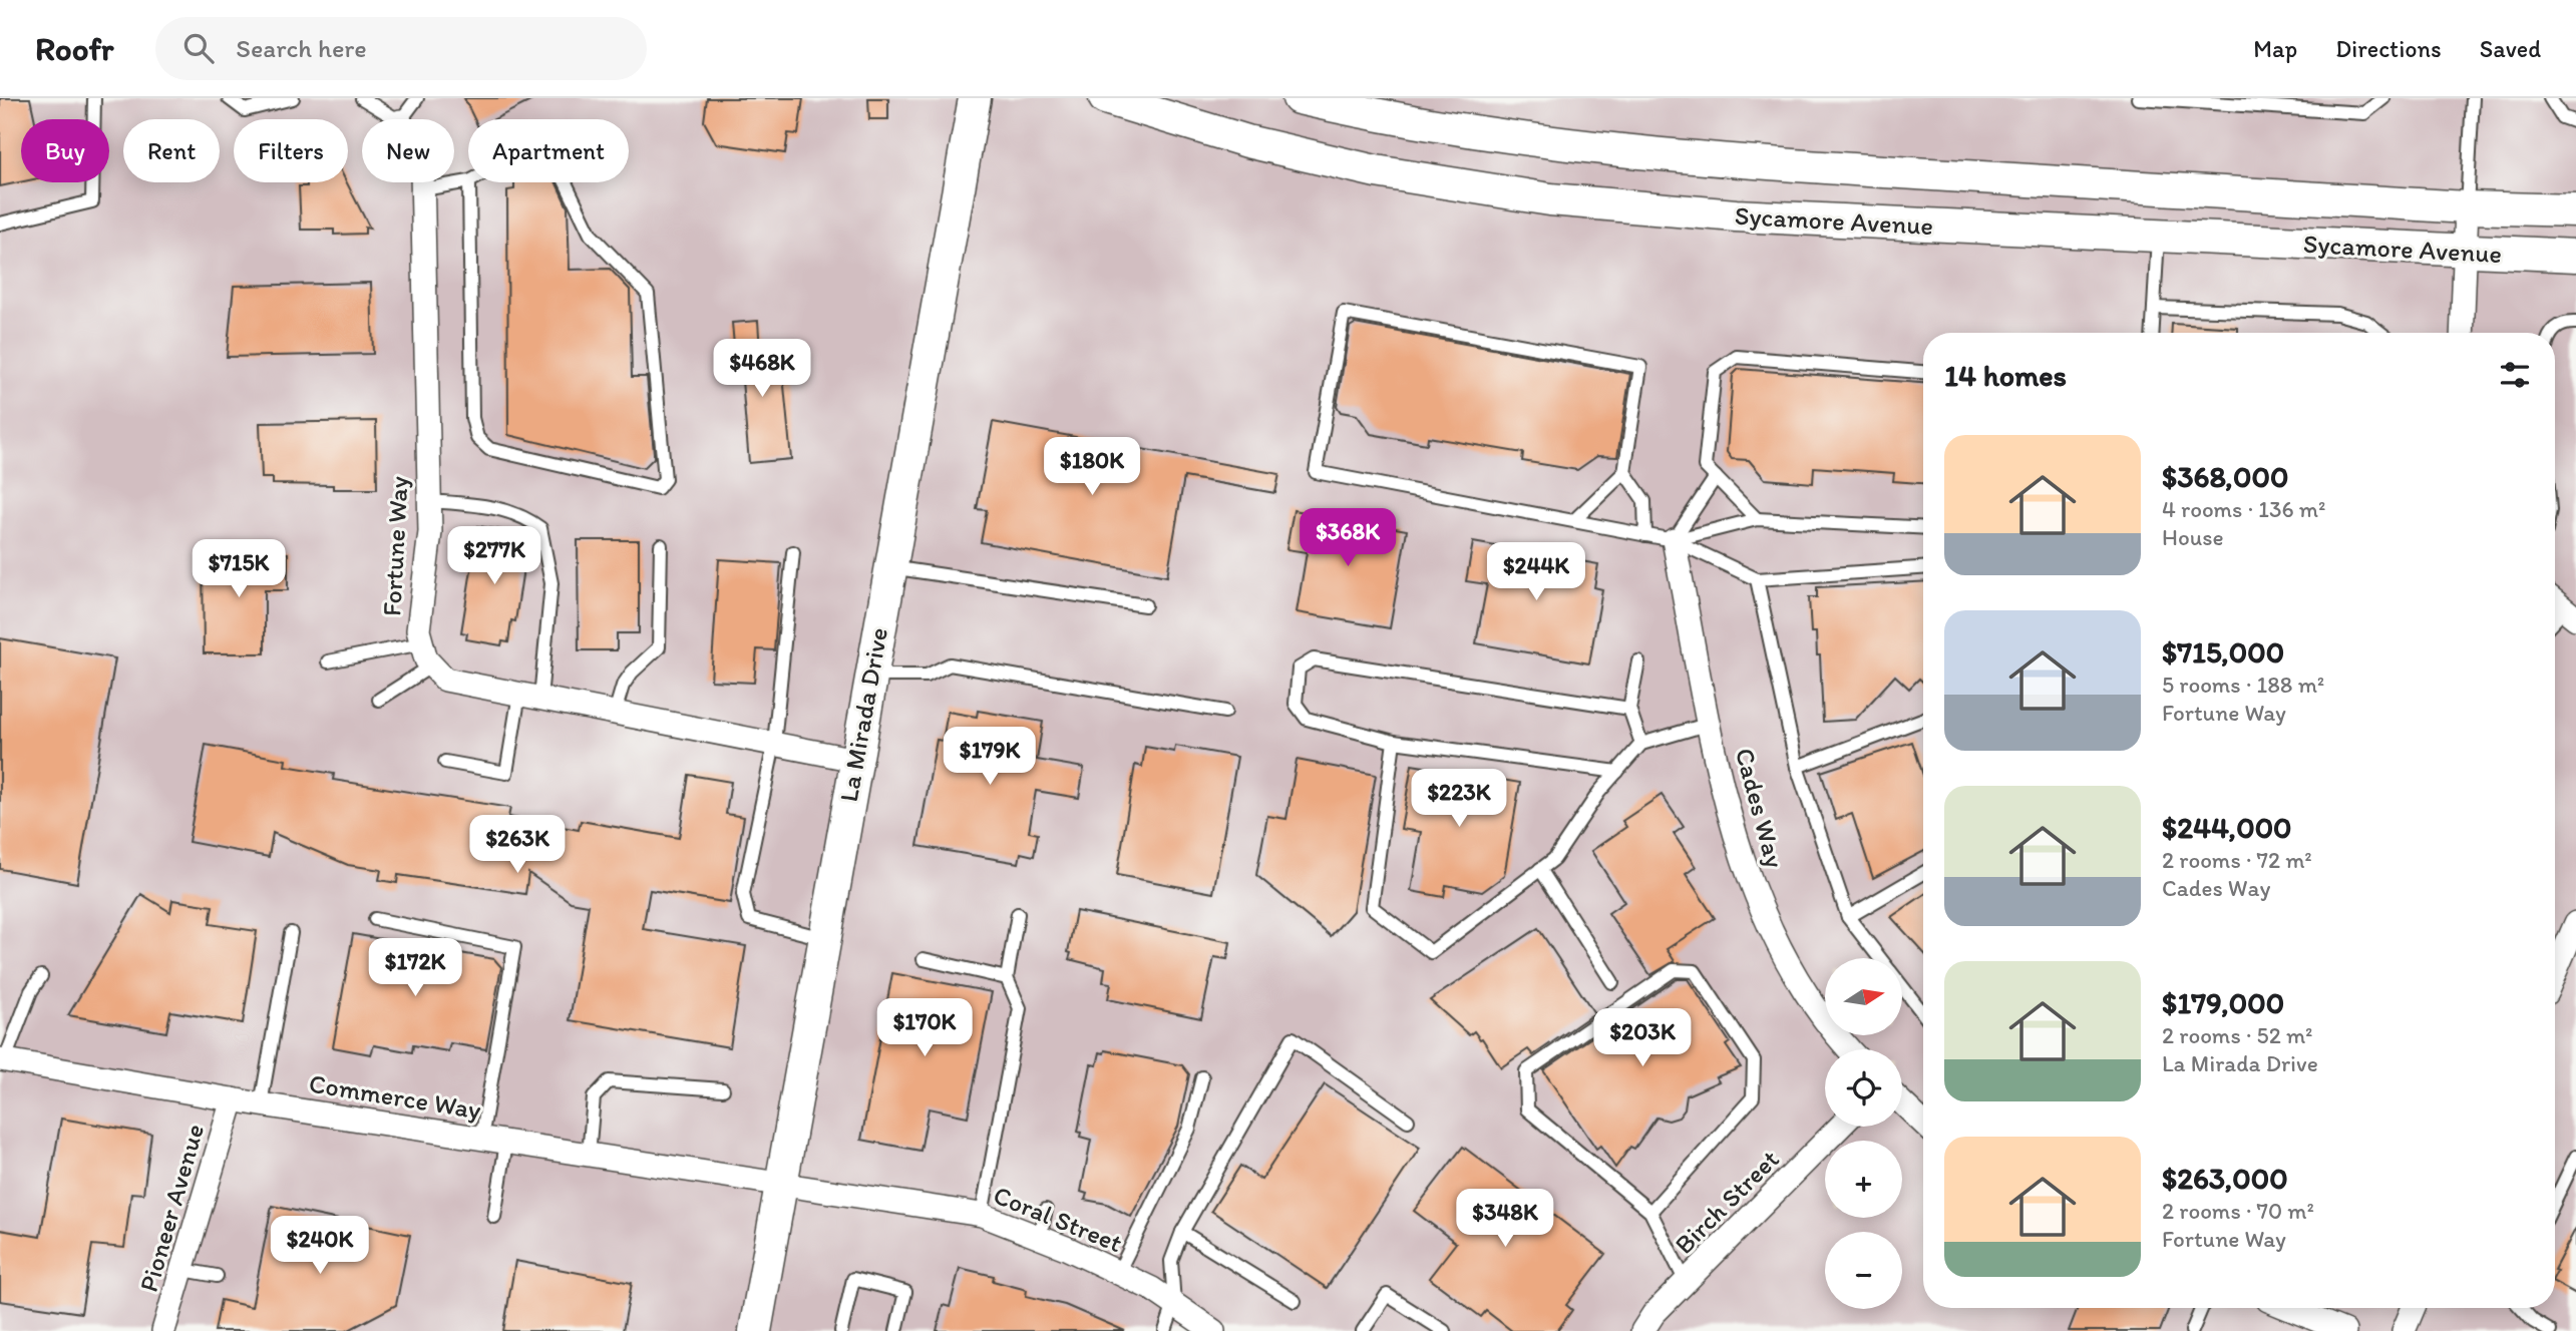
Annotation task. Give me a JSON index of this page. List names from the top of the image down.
{
  "streets": {
    "main road": ["Sycamore Avenue", "La Mirada Drive"],
    "street": [
      "Fortune Way",
      "Cades Way",
      "Commerce Way",
      "Birch Street",
      "Pioneer Avenue",
      "Coral Street"
    ]
  },
  "crossings": [
    ["La Mirada Drive", "Commerce Way"],
    ["La Mirada Drive", "Coral Street"],
    ["Commerce Way", "Pioneer Avenue"],
    ["Commerce Way", "Coral Street"]
  ],
  "north": "right",
  "page": {
    "header": "Roofr",
    "search": "Search here",
    "nav": ["Map", "Directions", "Saved"],
    "chip": [
      "Buy",
      "Rent",
      "Filters",
      "New",
      "Apartment"
    ],
    "heading": "14 homes",
    "price": [
      "$468K",
      "$180K",
      "$368K",
      "$277K",
      "$715K",
      "$244K",
      "$179K",
      "$223K",
      "$263K",
      "$172K",
      "$170K",
      "$203K",
      "$348K",
      "$240K"
    ],
    "list": [
      {
        "name": "$368,000",
        "note": "4 rooms · 136 m² · House"
      },
      {
        "name": "$715,000",
        "note": "5 rooms · 188 m² · Fortune Way"
      },
      {
        "name": "$244,000",
        "note": "2 rooms · 72 m² · Cades Way"
      },
      {
        "name": "$179,000",
        "note": "2 rooms · 52 m² · La Mirada Drive"
      },
      {
        "name": "$263,000",
        "note": "2 rooms · 70 m² · Fortune Way"
      }
    ],
    "map_buttons": ["+", "−"]
  }
}
